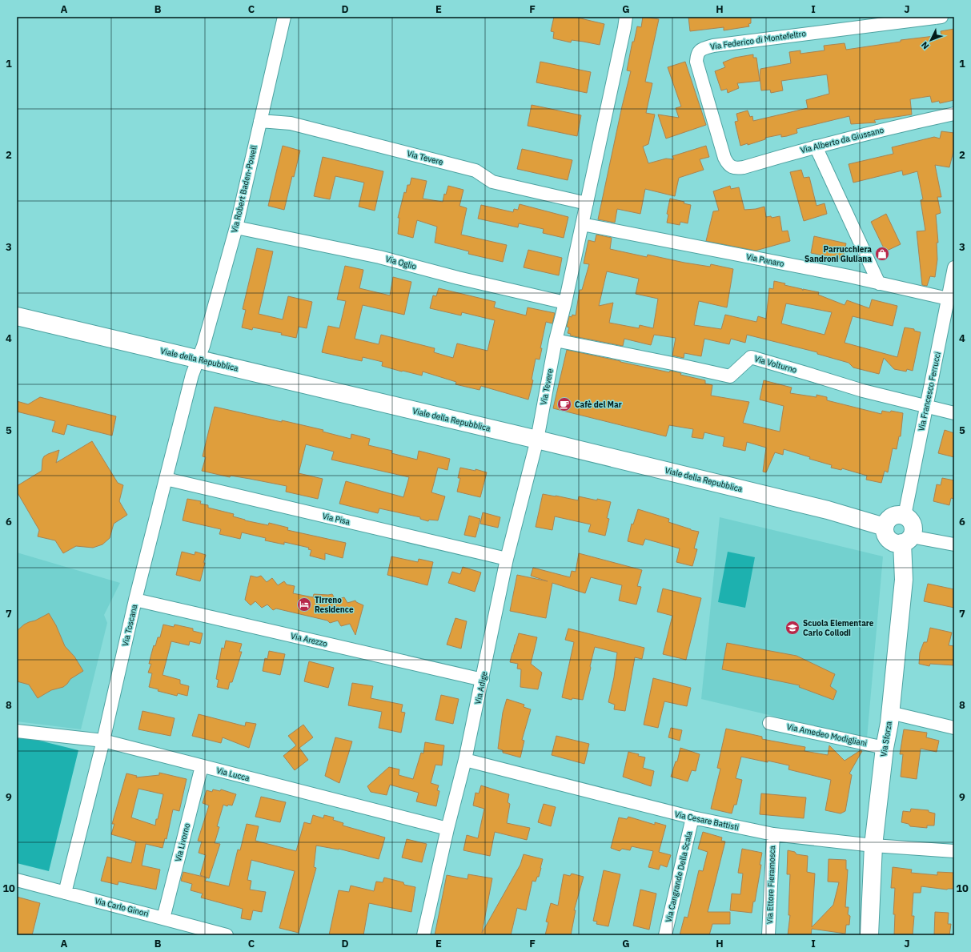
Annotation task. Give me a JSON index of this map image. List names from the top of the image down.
{
  "streets": {
    "street": [
      "Via Federico di Montefeltro",
      "Via Alberto da Giussano",
      "Via Tevere",
      "Via Robert Baden-Powell",
      "Via Panaro",
      "Via Oglio",
      "Viale della Repubblica",
      "Via Volturno",
      "Via Francesco Ferrucci",
      "Via Pisa",
      "Via Toscana",
      "Via Arezzo",
      "Via Adige",
      "Via Amedeo Modigliani",
      "Via Sforza",
      "Via Lucca",
      "Via Cesare Battisti",
      "Via Livorno",
      "Via Cangrande Della Scala",
      "Via Ettore Fieramosca",
      "Via Carlo Ginori"
    ]
  },
  "crossings": [
    ["Via Federico di Montefeltro", "Via Alberto da Giussano"],
    ["Via Tevere", "Via Robert Baden-Powell"],
    ["Via Tevere", "Via Panaro"],
    ["Via Tevere", "Via Oglio"],
    ["Via Tevere", "Viale della Repubblica"],
    ["Via Tevere", "Via Volturno"],
    ["Via Tevere", "Via Adige"],
    ["Via Robert Baden-Powell", "Via Oglio"],
    ["Via Robert Baden-Powell", "Viale della Repubblica"],
    ["Via Robert Baden-Powell", "Via Toscana"],
    ["Via Panaro", "Via Francesco Ferrucci"],
    ["Viale della Repubblica", "Via Francesco Ferrucci"],
    ["Viale della Repubblica", "Via Toscana"],
    ["Viale della Repubblica", "Via Adige"],
    ["Viale della Repubblica", "Via Sforza"],
    ["Via Volturno", "Via Francesco Ferrucci"],
    ["Via Francesco Ferrucci", "Via Sforza"],
    ["Via Pisa", "Via Toscana"],
    ["Via Pisa", "Via Adige"],
    ["Via Toscana", "Via Arezzo"],
    ["Via Toscana", "Via Lucca"],
    ["Via Toscana", "Via Carlo Ginori"],
    ["Via Arezzo", "Via Adige"],
    ["Via Adige", "Via Lucca"],
    ["Via Adige", "Via Cesare Battisti"],
    ["Via Amedeo Modigliani", "Via Sforza"],
    ["Via Sforza", "Via Cesare Battisti"],
    ["Via Lucca", "Via Livorno"],
    ["Via Cesare Battisti", "Via Cangrande Della Scala"],
    ["Via Cesare Battisti", "Via Ettore Fieramosca"],
    ["Via Livorno", "Via Carlo Ginori"]
  ],
  "places": {
    "shop": ["Parrucchiera Sandroni Giuliana"],
    "cafe": ["Cafè del Mar"],
    "hotel": ["Tirreno Residence"],
    "school or university": ["Scuola Elementare Carlo Collodi"]
  },
  "north": "bottom left",
  "grid": {
    "columns": [
      "A",
      "B",
      "C",
      "D",
      "E",
      "F",
      "G",
      "H",
      "I",
      "J"
    ],
    "rows": [
      "1",
      "2",
      "3",
      "4",
      "5",
      "6",
      "7",
      "8",
      "9",
      "10"
    ]
  }
}
